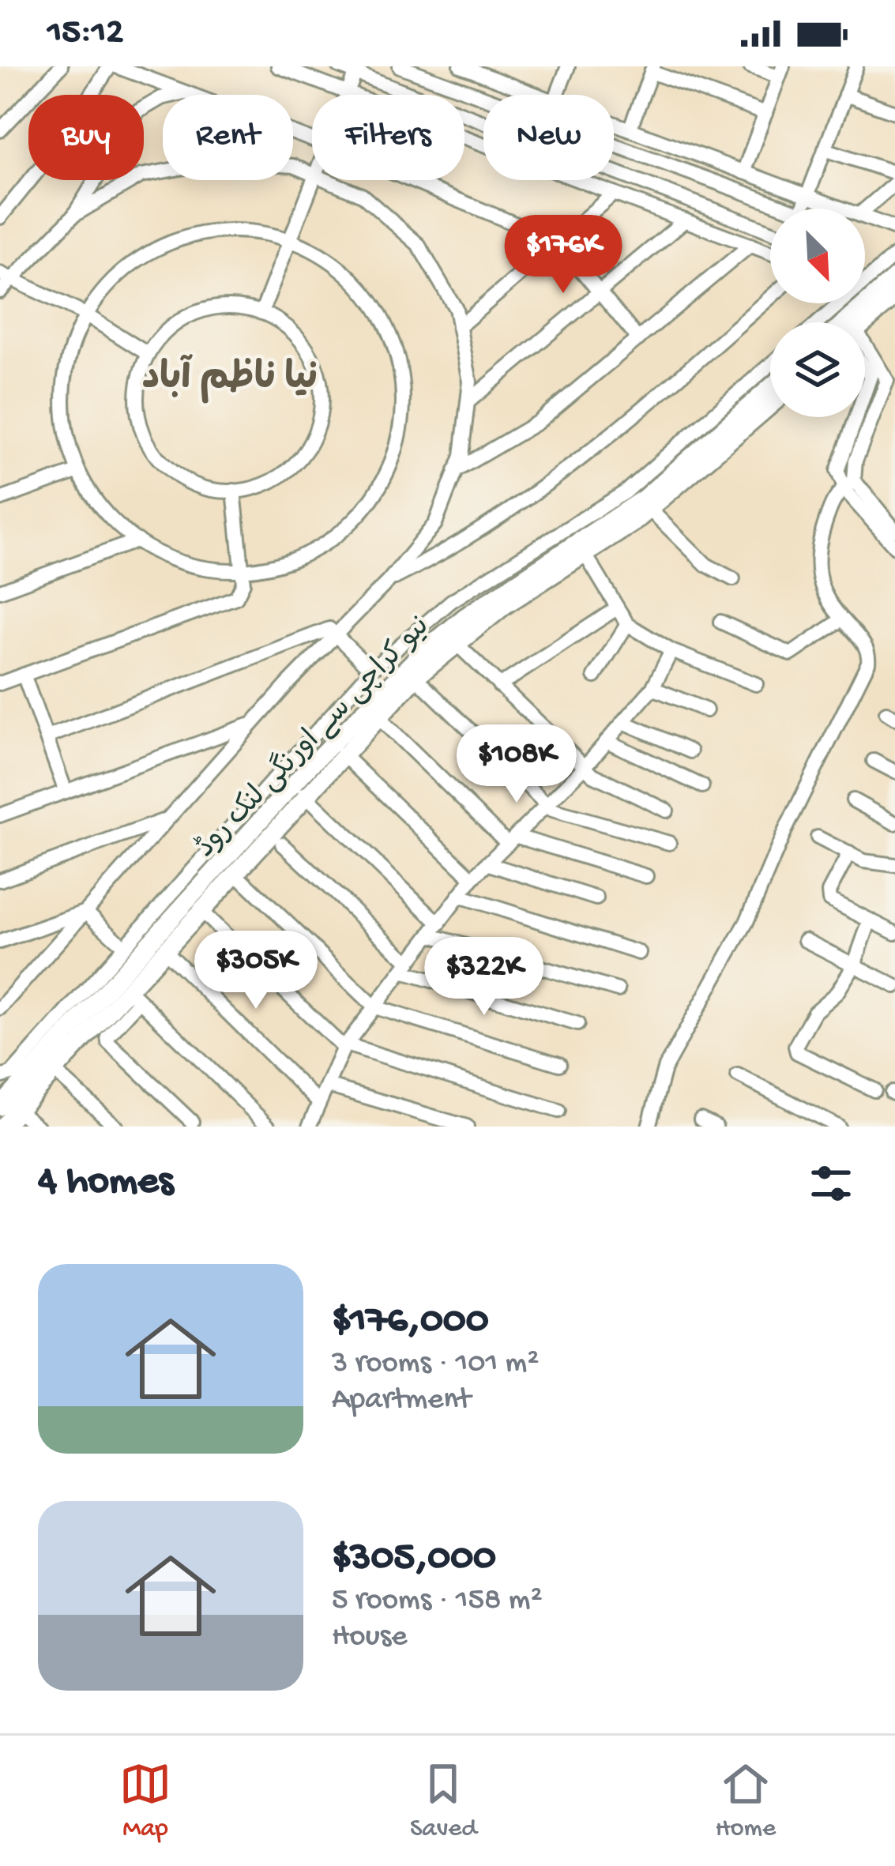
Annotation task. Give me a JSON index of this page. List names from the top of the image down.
{
  "streets": {
    "street": ["نیو کراچی سے اورنگی لنک روڈ"]
  },
  "districts": ["نیا ناظم آباد"],
  "north": "bottom right",
  "page": {
    "status": "15:12",
    "chip": [
      "Buy",
      "Rent",
      "Filters",
      "New"
    ],
    "price": [
      "$176K",
      "$108K",
      "$305K",
      "$322K"
    ],
    "heading": "4 homes",
    "list": [
      {
        "name": "$176,000",
        "note": "3 rooms · 101 m² · Apartment"
      },
      {
        "name": "$305,000",
        "note": "5 rooms · 158 m² · House"
      }
    ],
    "tabs": ["Map", "Saved", "Home"]
  }
}
